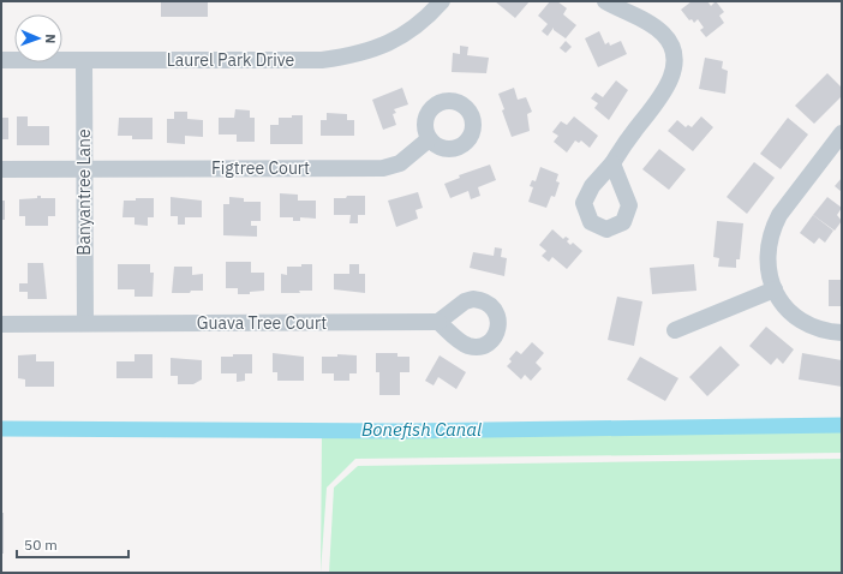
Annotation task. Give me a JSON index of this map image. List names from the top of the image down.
{
  "streets": {
    "street": [
      "Laurel Park Drive",
      "Figtree Court",
      "Banyantree Lane",
      "Guava Tree Court"
    ]
  },
  "crossings": [
    ["Laurel Park Drive", "Banyantree Lane"],
    ["Figtree Court", "Banyantree Lane"],
    ["Banyantree Lane", "Guava Tree Court"]
  ],
  "water": ["Bonefish Canal"],
  "scale_bar": "50 m",
  "north": "right"
}
